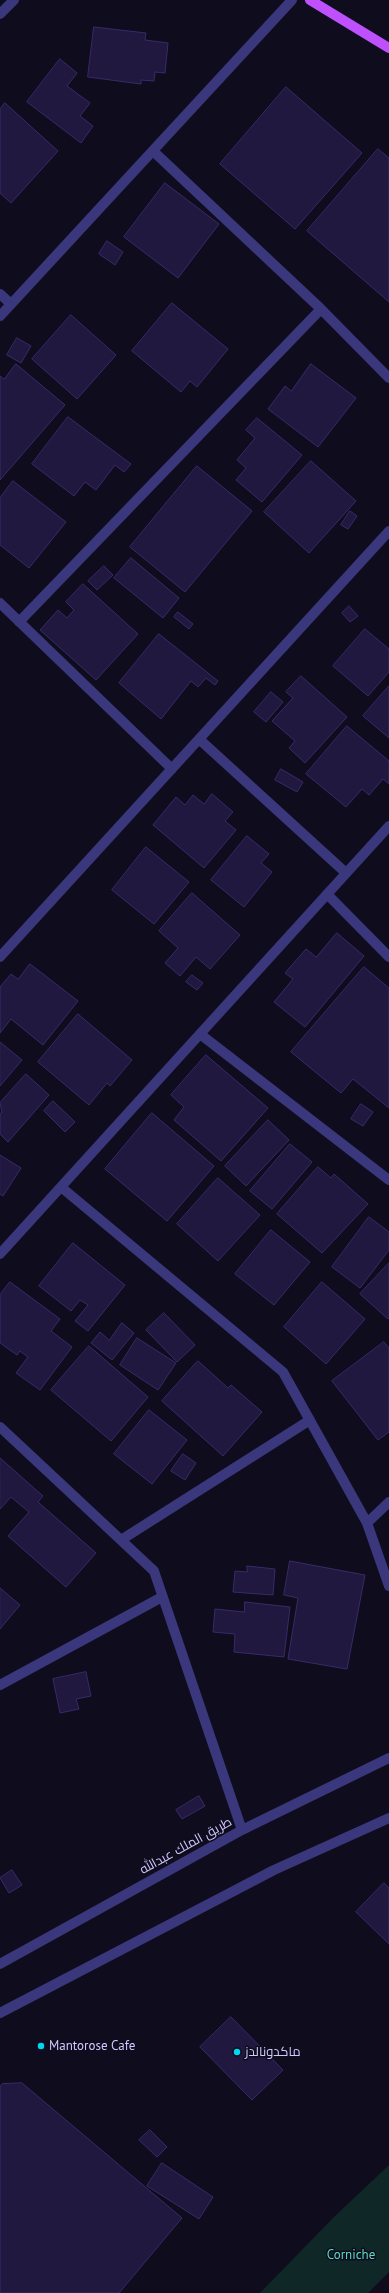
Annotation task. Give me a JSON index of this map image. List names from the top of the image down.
{
  "streets": {
    "street": ["طريق الملك عبدالله"]
  },
  "parks": ["Corniche"],
  "places": ["Mantorose Cafe", "ماكدونالدز"]
}
